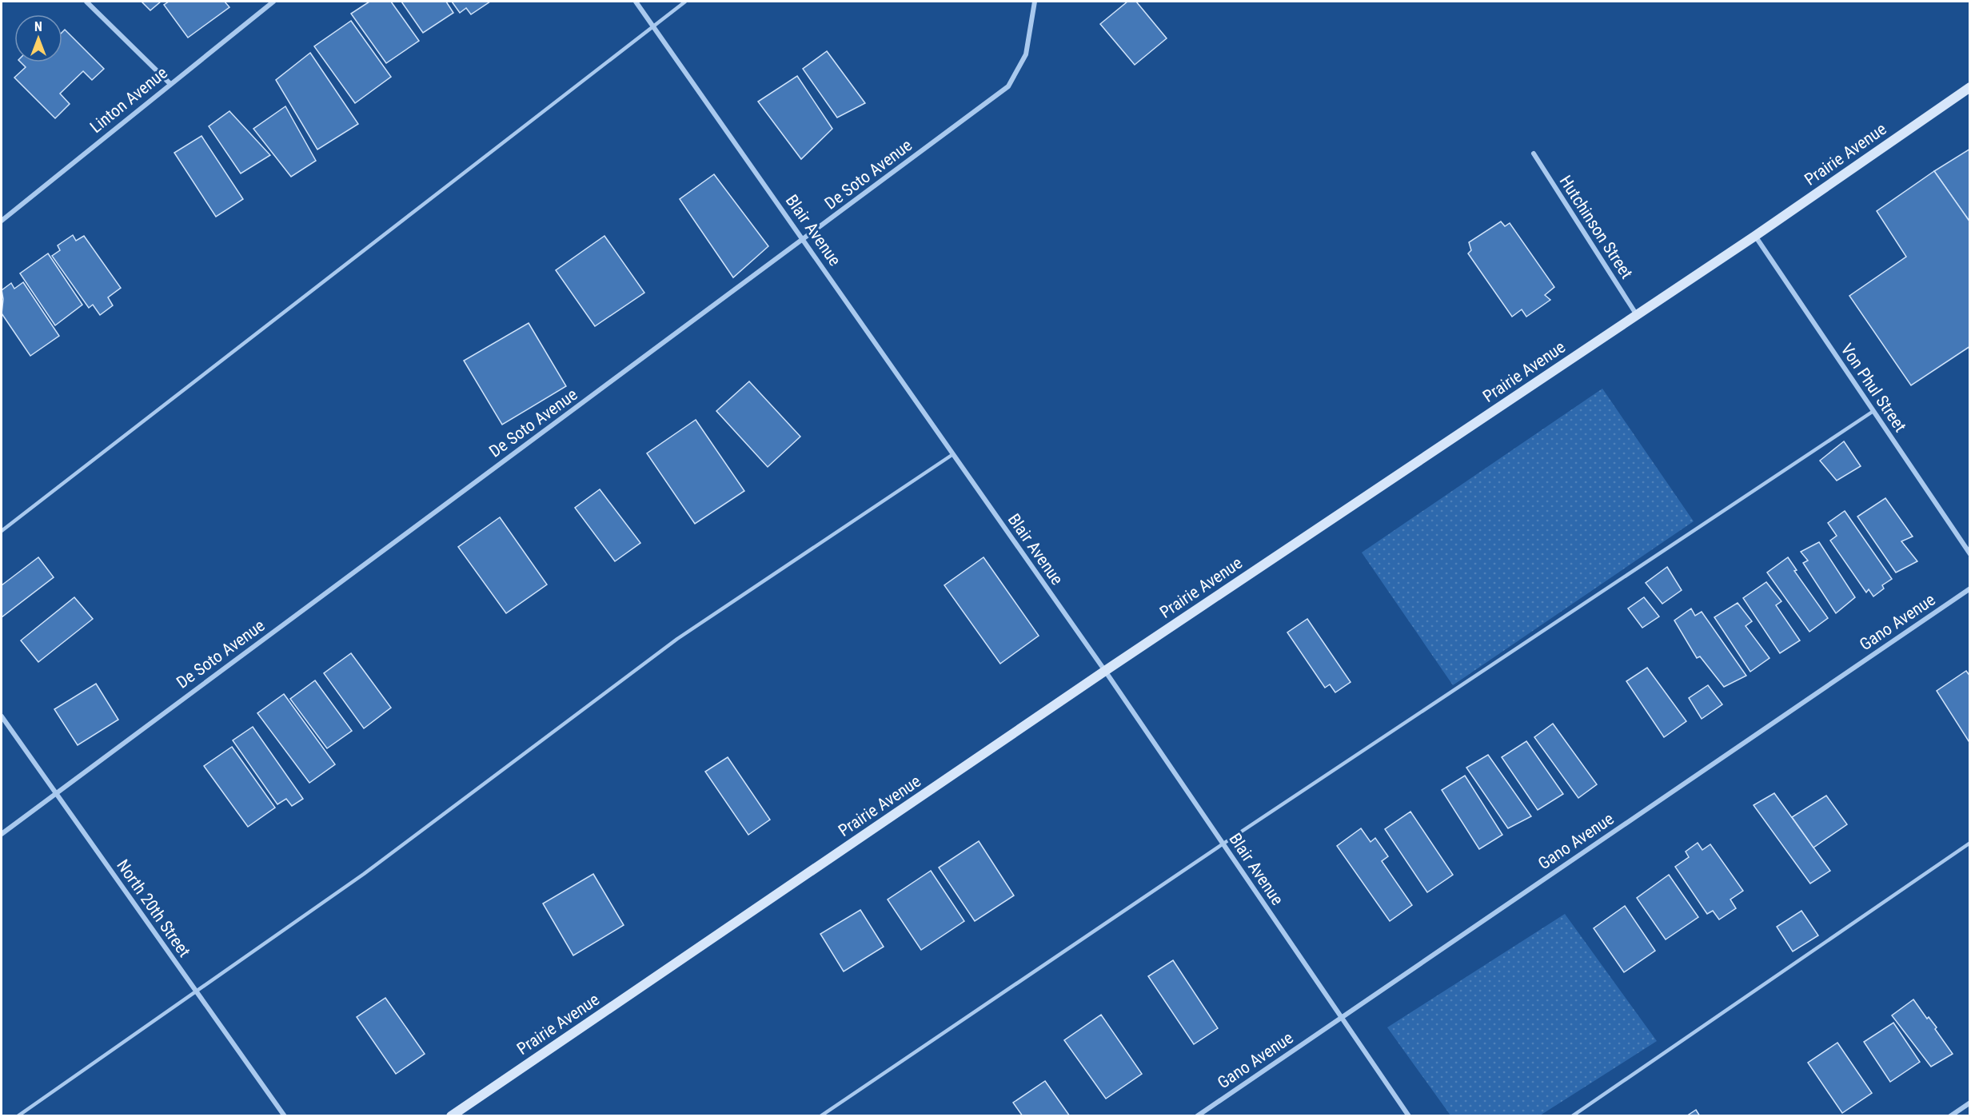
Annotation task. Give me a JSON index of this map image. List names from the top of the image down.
{
  "streets": {
    "street": [
      "Linton Avenue",
      "Prairie Avenue",
      "De Soto Avenue",
      "Hutchinson Street",
      "Blair Avenue",
      "Von Phul Street",
      "Gano Avenue",
      "North 20th Street"
    ]
  },
  "crossings": [
    ["Prairie Avenue", "Hutchinson Street"],
    ["Prairie Avenue", "Blair Avenue"],
    ["Prairie Avenue", "Von Phul Street"],
    ["De Soto Avenue", "Blair Avenue"],
    ["De Soto Avenue", "North 20th Street"],
    ["Blair Avenue", "Gano Avenue"]
  ],
  "north": "top"
}
